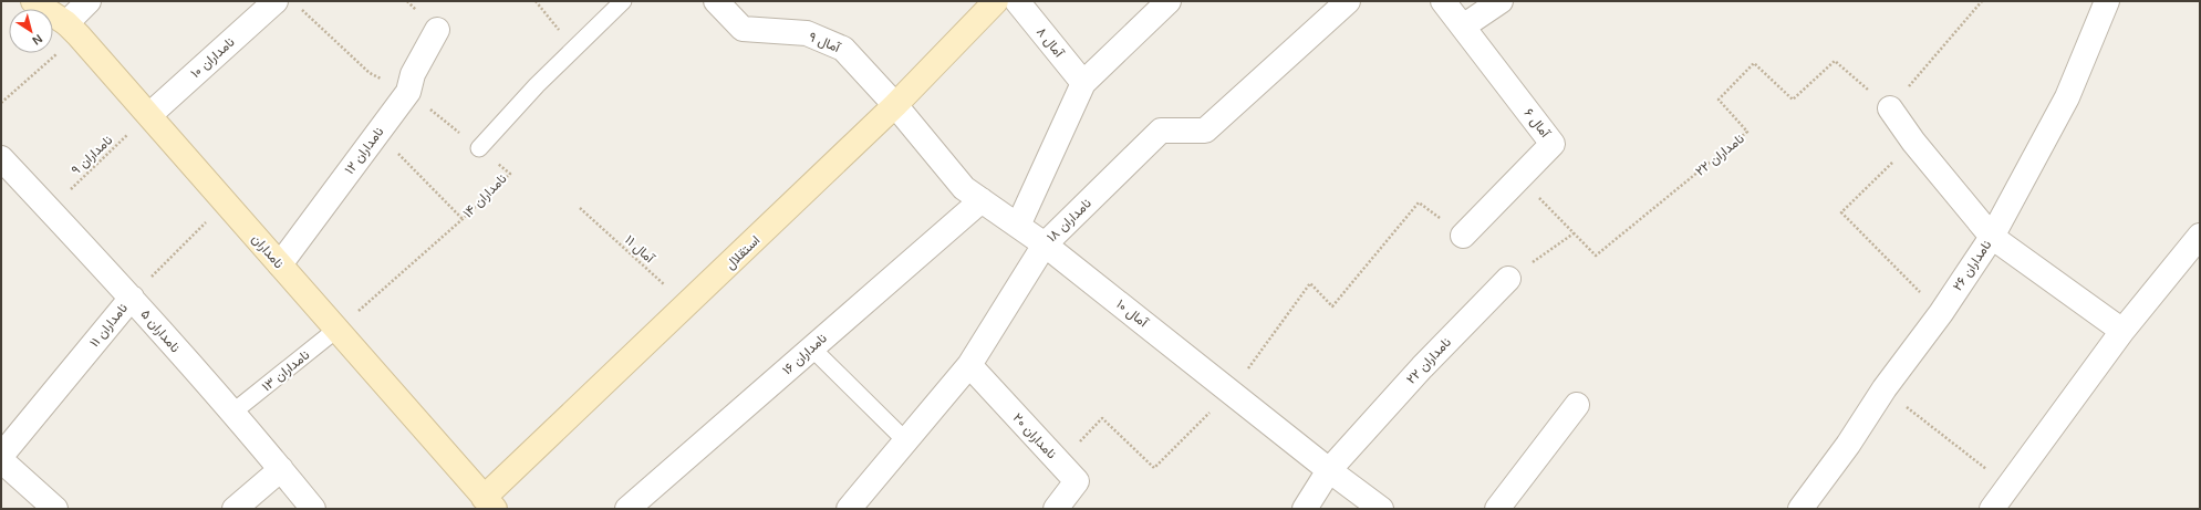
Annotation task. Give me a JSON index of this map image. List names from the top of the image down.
{
  "streets": {
    "street": [
      "آمال ۹",
      "آمال ۸",
      "نامداران ۱۰",
      "آمال ۶",
      "نامداران ۱۲",
      "نامداران ۲۲",
      "نامداران ۱۸",
      "نامداران",
      "استقلال",
      "نامداران ۲۶",
      "آمال ۱۰",
      "نامداران ۱۱",
      "نامداران ۵",
      "نامداران ۱۶",
      "نامداران ۲۰"
    ],
    "lane": ["نامداران ۱۳"],
    "path": ["نامداران ۹", "نامداران ۱۴", "آمال ۱۱"]
  },
  "crossings": [
    ["آمال ۹", "استقلال"],
    ["آمال ۹", "آمال ۱۰"],
    ["نامداران ۱۰", "نامداران ۹"],
    ["نامداران ۱۰", "نامداران"],
    ["آمال ۶", "نامداران ۲۲"],
    ["نامداران ۱۲", "نامداران"],
    ["نامداران ۹", "نامداران"],
    ["نامداران ۹", "نامداران ۵"],
    ["نامداران ۲۲", "آمال ۱۰"],
    ["نامداران ۱۴", "نامداران"],
    ["نامداران ۱۴", "نامداران ۱۳"],
    ["نامداران ۱۸", "آمال ۱۰"],
    ["نامداران ۱۸", "نامداران ۲۰"],
    ["آمال ۱۱", "استقلال"],
    ["نامداران", "استقلال"],
    ["نامداران", "نامداران ۱۱"],
    ["نامداران", "نامداران ۱۳"],
    ["استقلال", "آمال ۱۰"],
    ["آمال ۱۰", "نامداران ۱۶"],
    ["نامداران ۱۱", "نامداران ۵"],
    ["نامداران ۵", "نامداران ۱۳"]
  ],
  "north": "bottom right"
}
